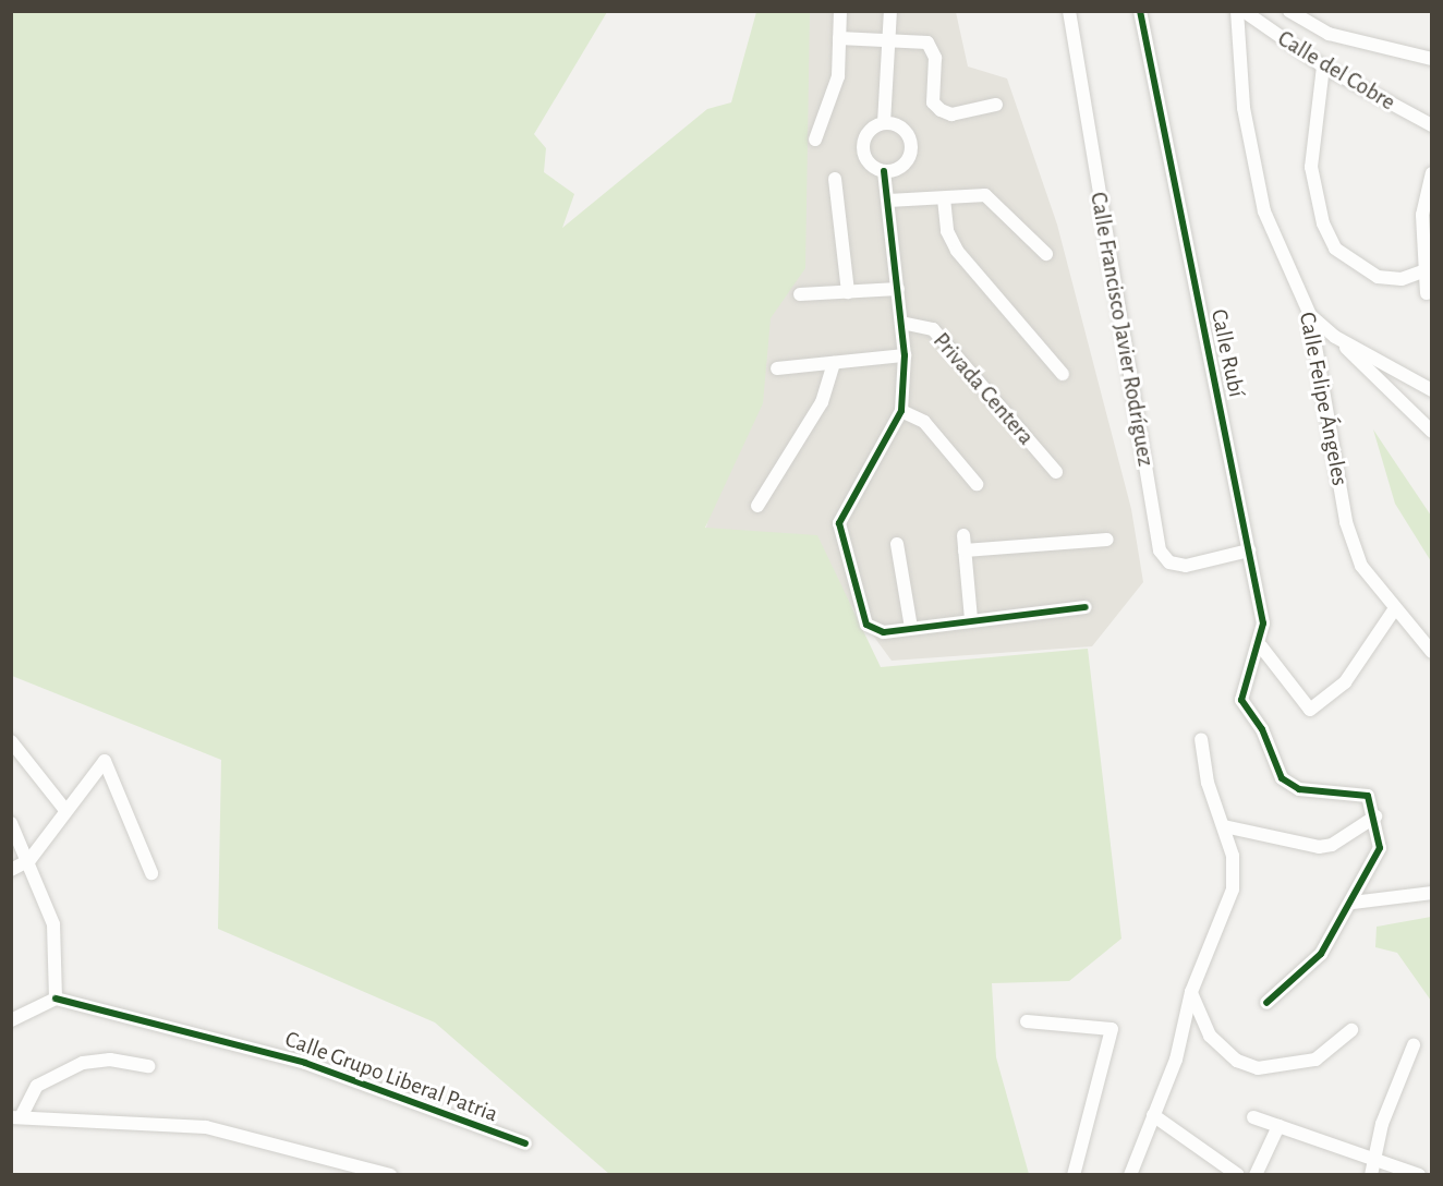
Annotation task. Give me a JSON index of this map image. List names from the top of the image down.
{
  "streets": {
    "street": [
      "Calle del Cobre",
      "Calle Francisco Javier Rodríguez",
      "Calle Rubí",
      "Privada Centera",
      "Calle Felipe Ángeles",
      "Calle Grupo Liberal Patria"
    ]
  },
  "crossings": [
    ["Calle Francisco Javier Rodríguez", "Calle Rubí"]
  ]
}
